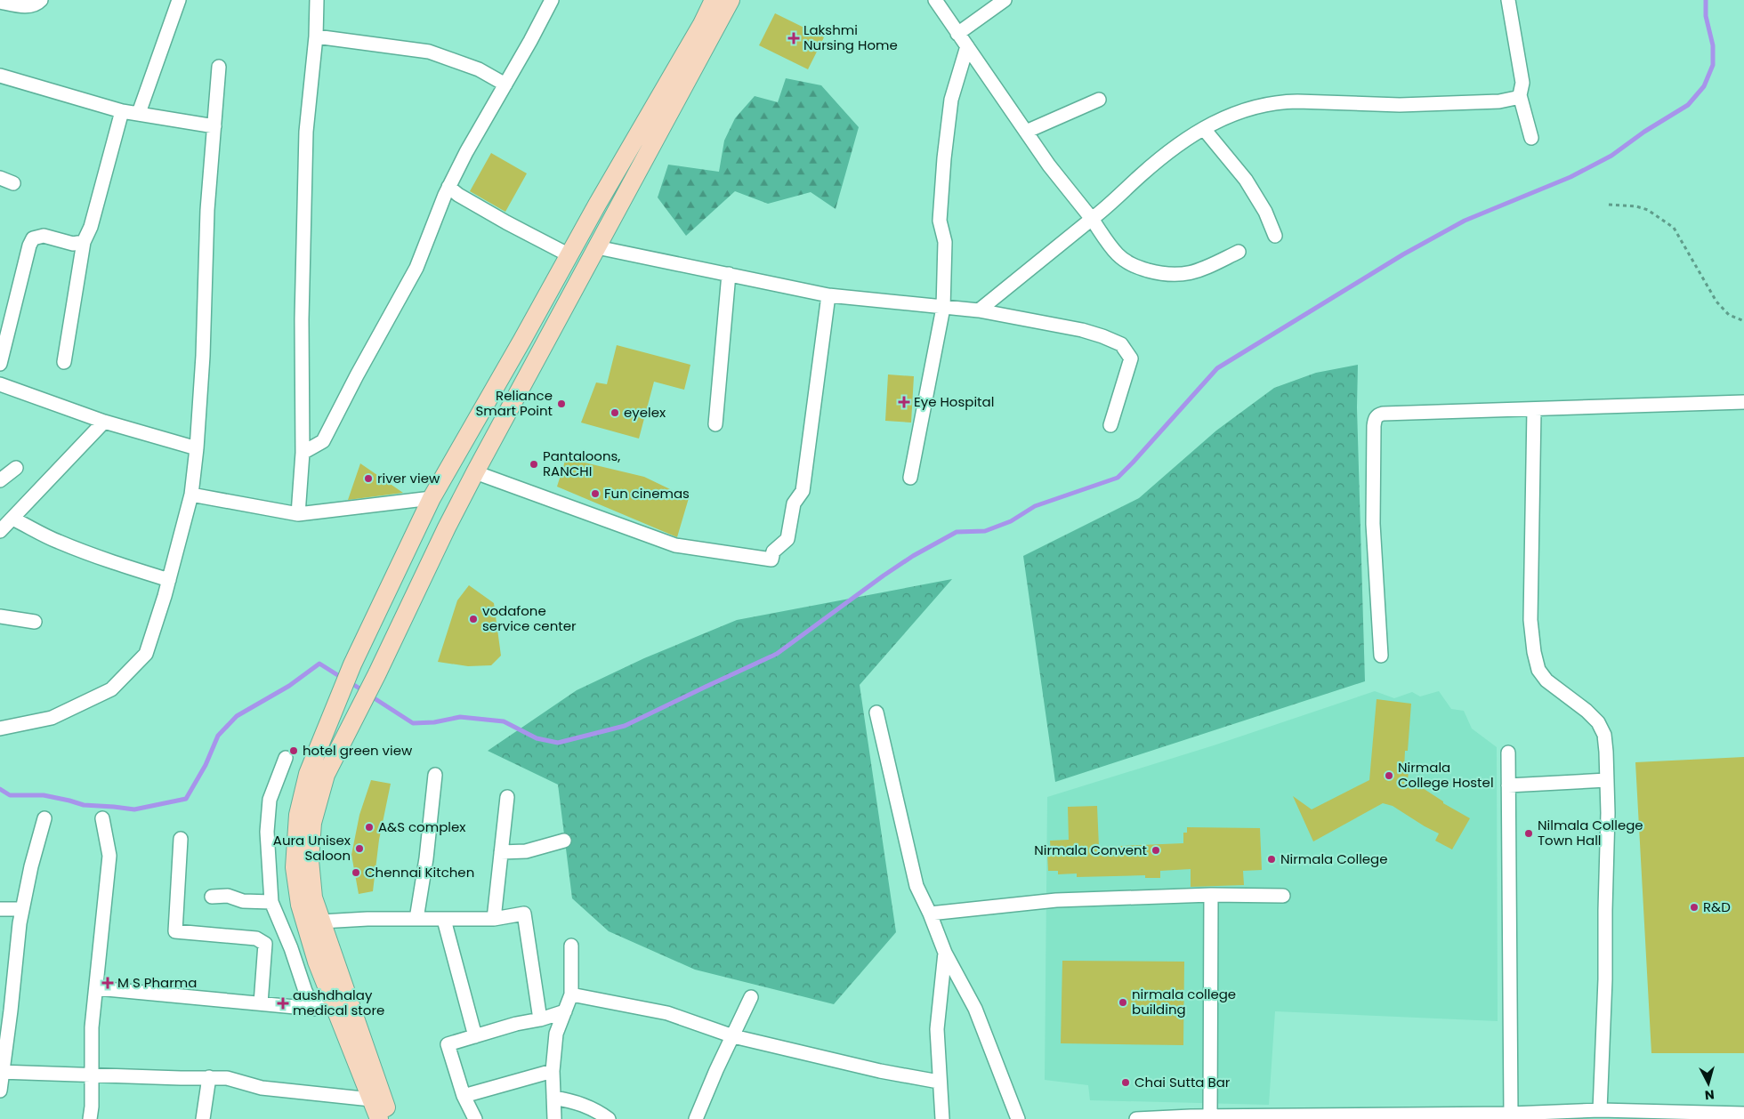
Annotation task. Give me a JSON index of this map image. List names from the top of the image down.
{
  "places": {
    "health": [
      "Lakshmi Nursing Home",
      "Eye Hospital",
      "M S Pharma",
      "aushdhalay medical store"
    ],
    "other": [
      "Reliance Smart Point",
      "eyelex",
      "Pantaloons, RANCHI",
      "river view",
      "Fun cinemas",
      "vodafone service center",
      "hotel green view",
      "Nirmala College Hostel",
      "A&S complex",
      "Nilmala College Town Hall",
      "Aura Unisex Saloon",
      "Nirmala Convent",
      "Nirmala College",
      "Chennai Kitchen",
      "R&D",
      "nirmala college building",
      "Chai Sutta Bar"
    ]
  },
  "north": "bottom"
}
